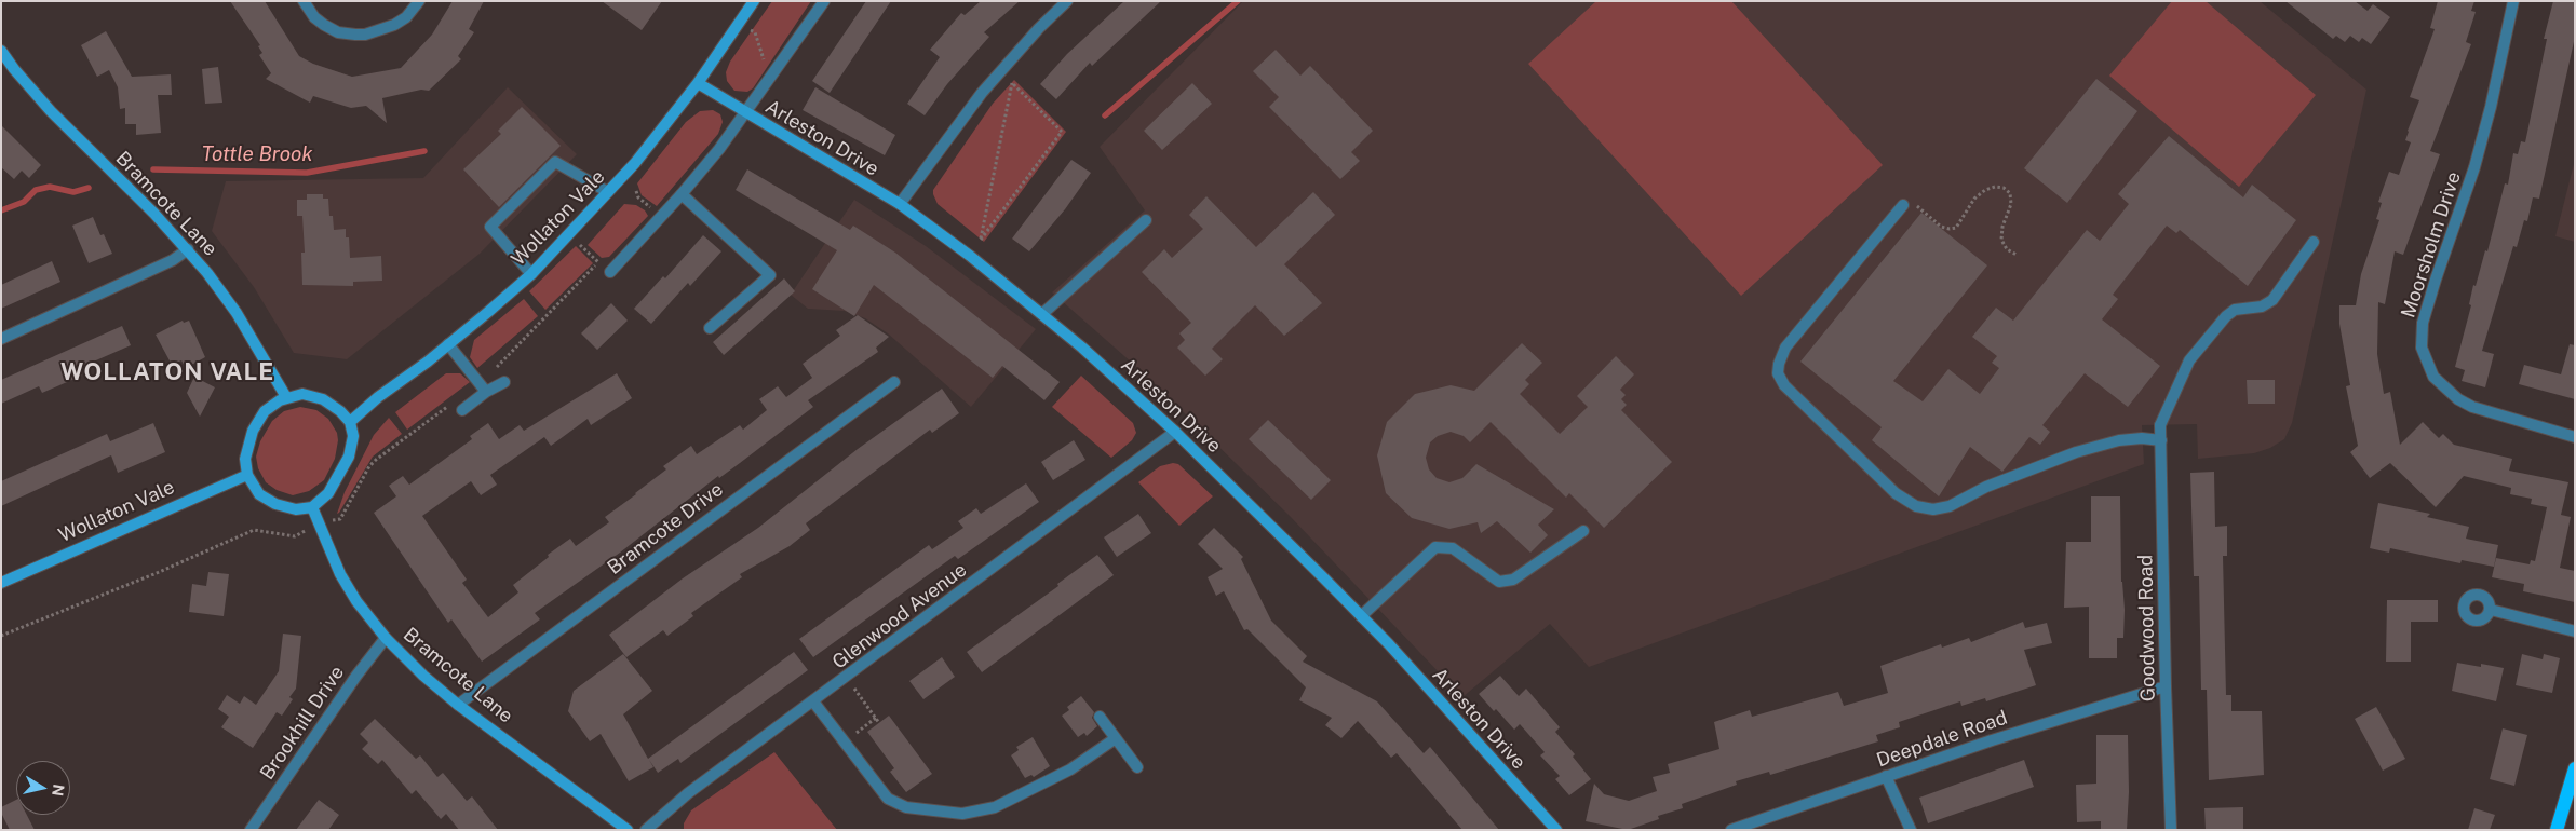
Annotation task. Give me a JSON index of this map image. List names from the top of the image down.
{
  "streets": {
    "street": [
      "Arleston Drive",
      "Bramcote Lane",
      "Wollaton Vale",
      "Moorsholm Drive",
      "Bramcote Drive",
      "Glenwood Avenue",
      "Goodwood Road",
      "Brookhill Drive",
      "Deepdale Road"
    ]
  },
  "crossings": [
    ["Arleston Drive", "Wollaton Vale"],
    ["Arleston Drive", "Glenwood Avenue"],
    ["Bramcote Lane", "Wollaton Vale"],
    ["Bramcote Lane", "Bramcote Drive"],
    ["Bramcote Lane", "Brookhill Drive"],
    ["Goodwood Road", "Deepdale Road"]
  ],
  "districts": ["WOLLATON VALE"],
  "water": ["Tottle Brook"],
  "north": "right"
}
